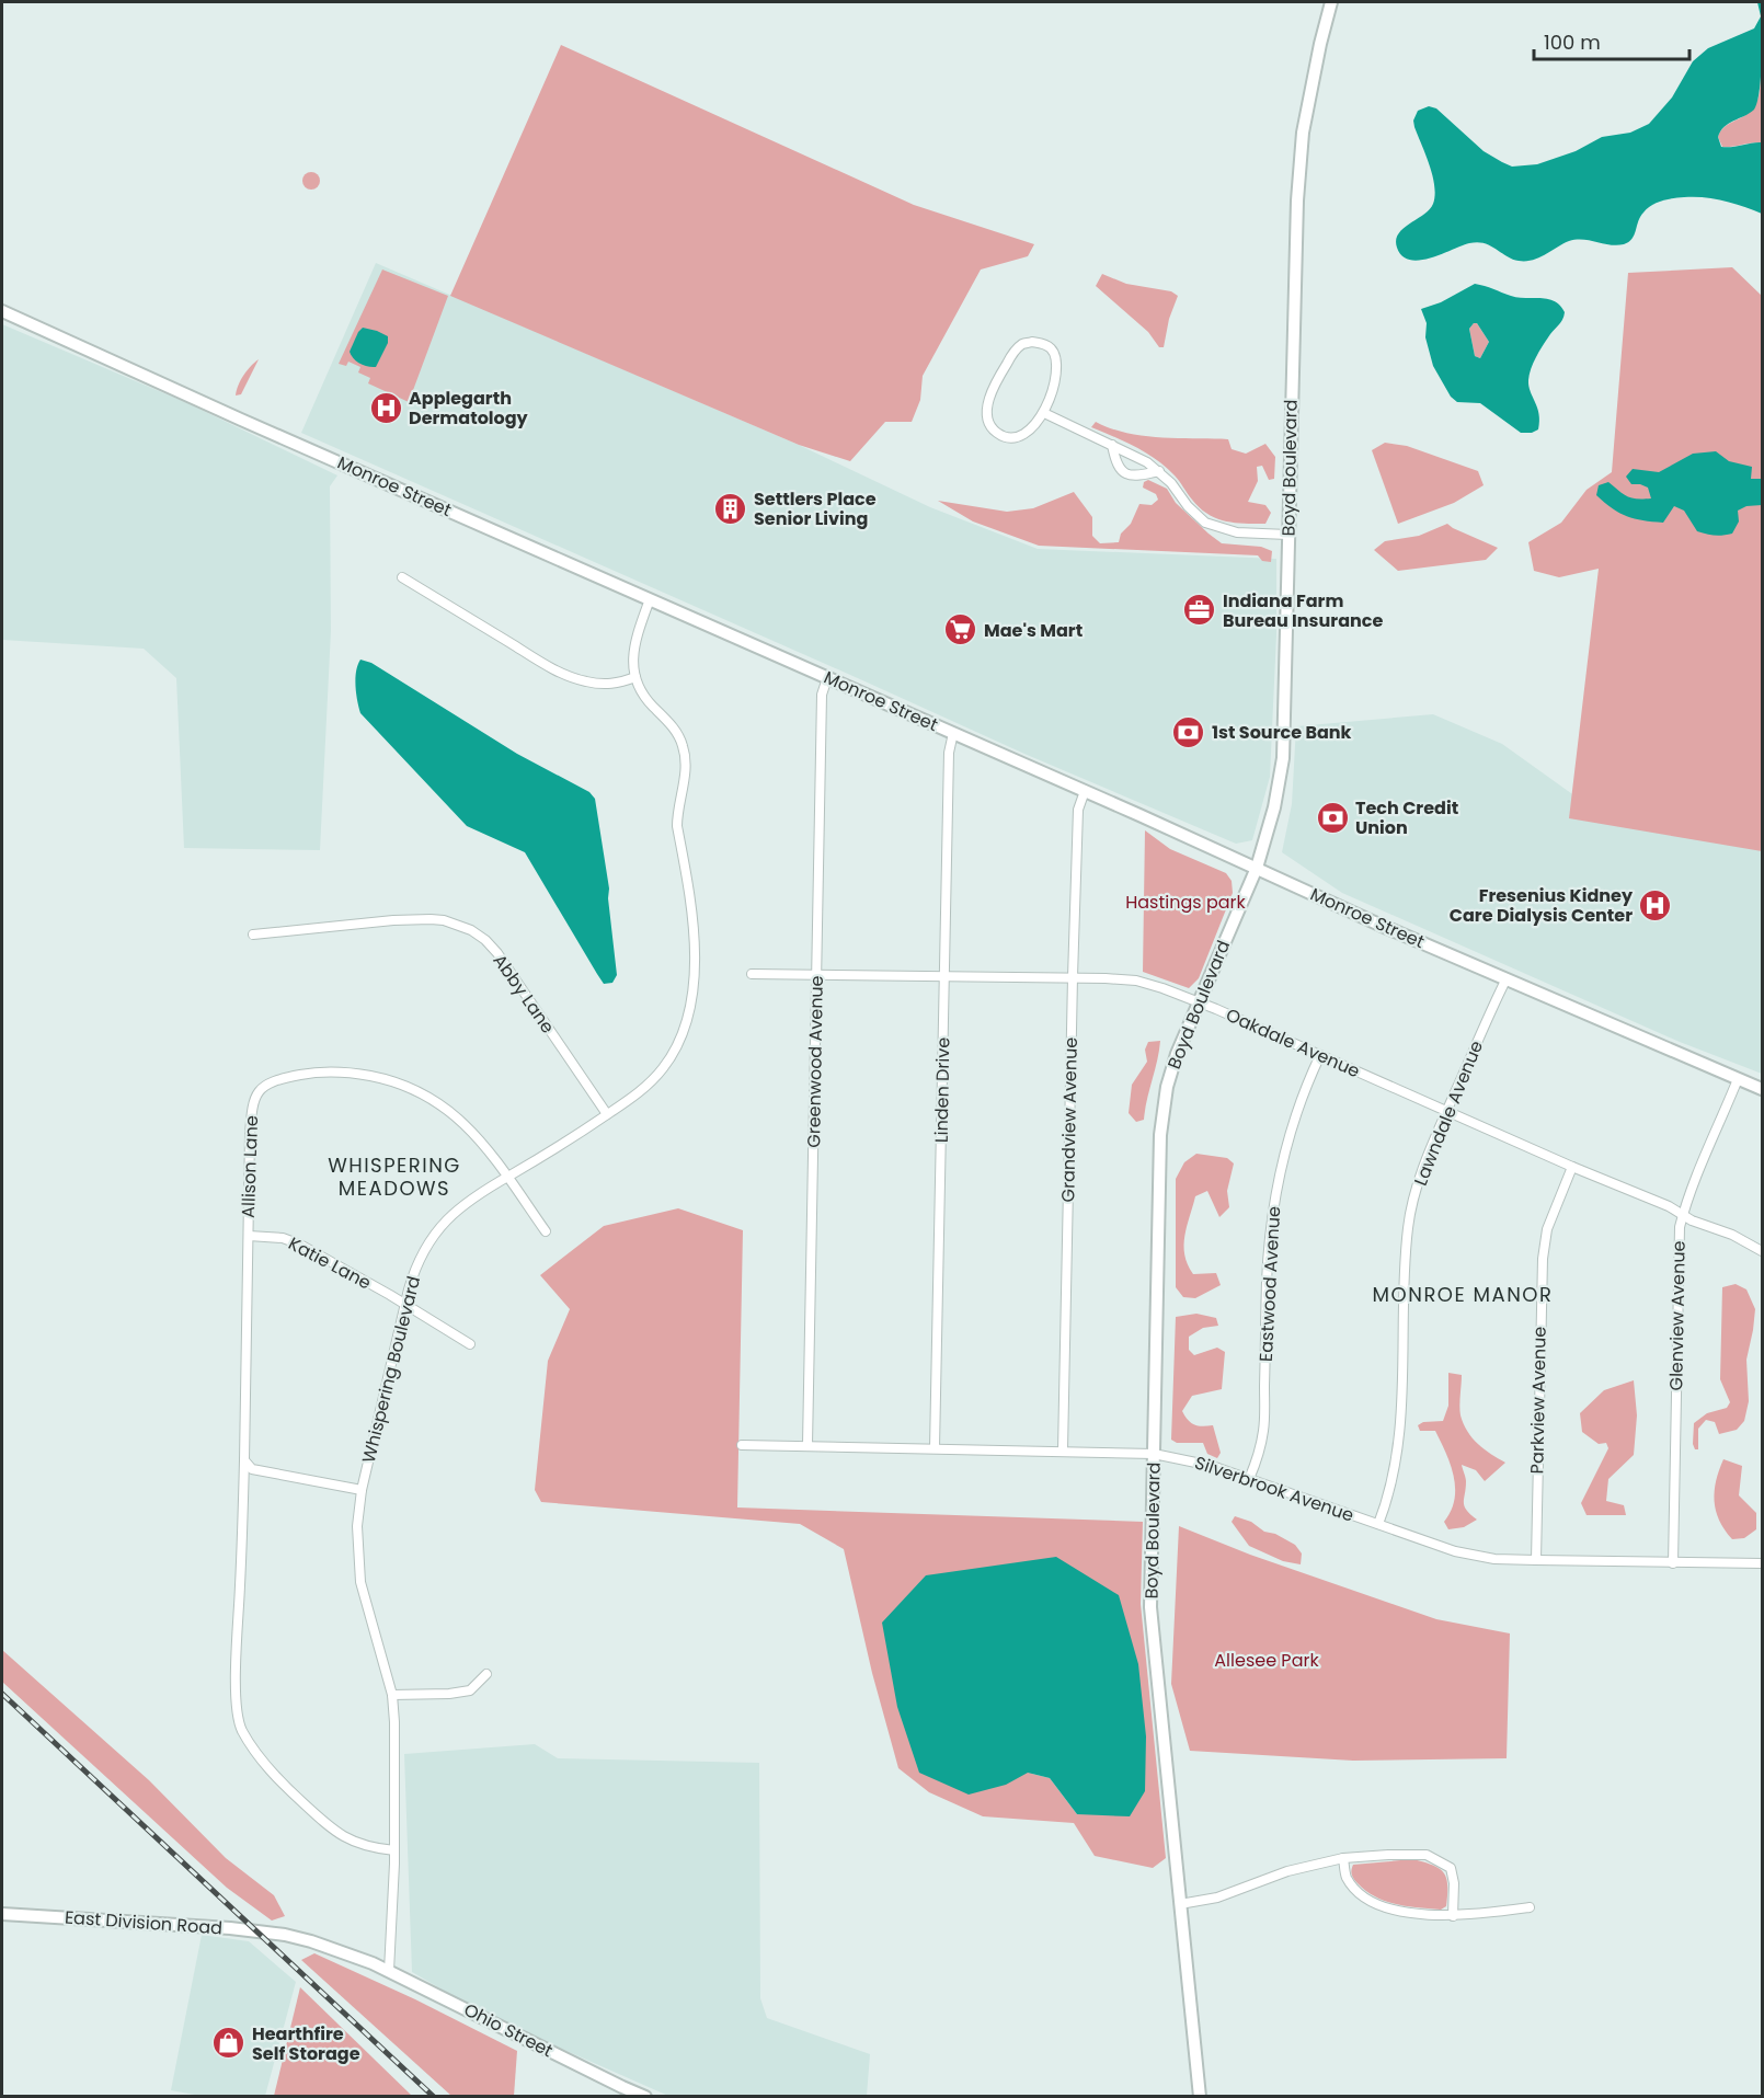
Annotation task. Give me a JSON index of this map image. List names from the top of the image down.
{
  "streets": {
    "street": [
      "Boyd Boulevard",
      "Monroe Street",
      "Abby Lane",
      "Oakdale Avenue",
      "Greenwood Avenue",
      "Linden Drive",
      "Lawndale Avenue",
      "Grandview Avenue",
      "Allison Lane",
      "Katie Lane",
      "Eastwood Avenue",
      "Glenview Avenue",
      "Whispering Boulevard",
      "Parkview Avenue",
      "Silverbrook Avenue",
      "East Division Road",
      "Ohio Street"
    ]
  },
  "crossings": [
    ["Boyd Boulevard", "Monroe Street"],
    ["Boyd Boulevard", "Oakdale Avenue"],
    ["Boyd Boulevard", "Silverbrook Avenue"],
    ["Monroe Street", "Greenwood Avenue"],
    ["Monroe Street", "Linden Drive"],
    ["Monroe Street", "Lawndale Avenue"],
    ["Monroe Street", "Grandview Avenue"],
    ["Monroe Street", "Glenview Avenue"],
    ["Abby Lane", "Whispering Boulevard"],
    ["Oakdale Avenue", "Greenwood Avenue"],
    ["Oakdale Avenue", "Linden Drive"],
    ["Oakdale Avenue", "Lawndale Avenue"],
    ["Oakdale Avenue", "Grandview Avenue"],
    ["Oakdale Avenue", "Eastwood Avenue"],
    ["Oakdale Avenue", "Glenview Avenue"],
    ["Oakdale Avenue", "Parkview Avenue"],
    ["Greenwood Avenue", "Silverbrook Avenue"],
    ["Linden Drive", "Silverbrook Avenue"],
    ["Lawndale Avenue", "Silverbrook Avenue"],
    ["Grandview Avenue", "Silverbrook Avenue"],
    ["Allison Lane", "Katie Lane"],
    ["Allison Lane", "Whispering Boulevard"],
    ["Katie Lane", "Whispering Boulevard"],
    ["Eastwood Avenue", "Silverbrook Avenue"],
    ["Glenview Avenue", "Silverbrook Avenue"],
    ["Whispering Boulevard", "Ohio Street"],
    ["Parkview Avenue", "Silverbrook Avenue"],
    ["East Division Road", "Ohio Street"]
  ],
  "districts": ["WHISPERING MEADOWS", "MONROE MANOR"],
  "parks": ["Hastings park", "Allesee Park"],
  "places": {
    "hospital": ["Applegarth Dermatology", "Fresenius Kidney Care Dialysis Center"],
    "building": ["Settlers Place Senior Living"],
    "office": ["Indiana Farm Bureau Insurance"],
    "supermarket": ["Mae's Mart"],
    "bank": ["1st Source Bank", "Tech Credit Union"],
    "shop": ["Hearthfire Self Storage"]
  },
  "scale_bar": "100 m"
}
